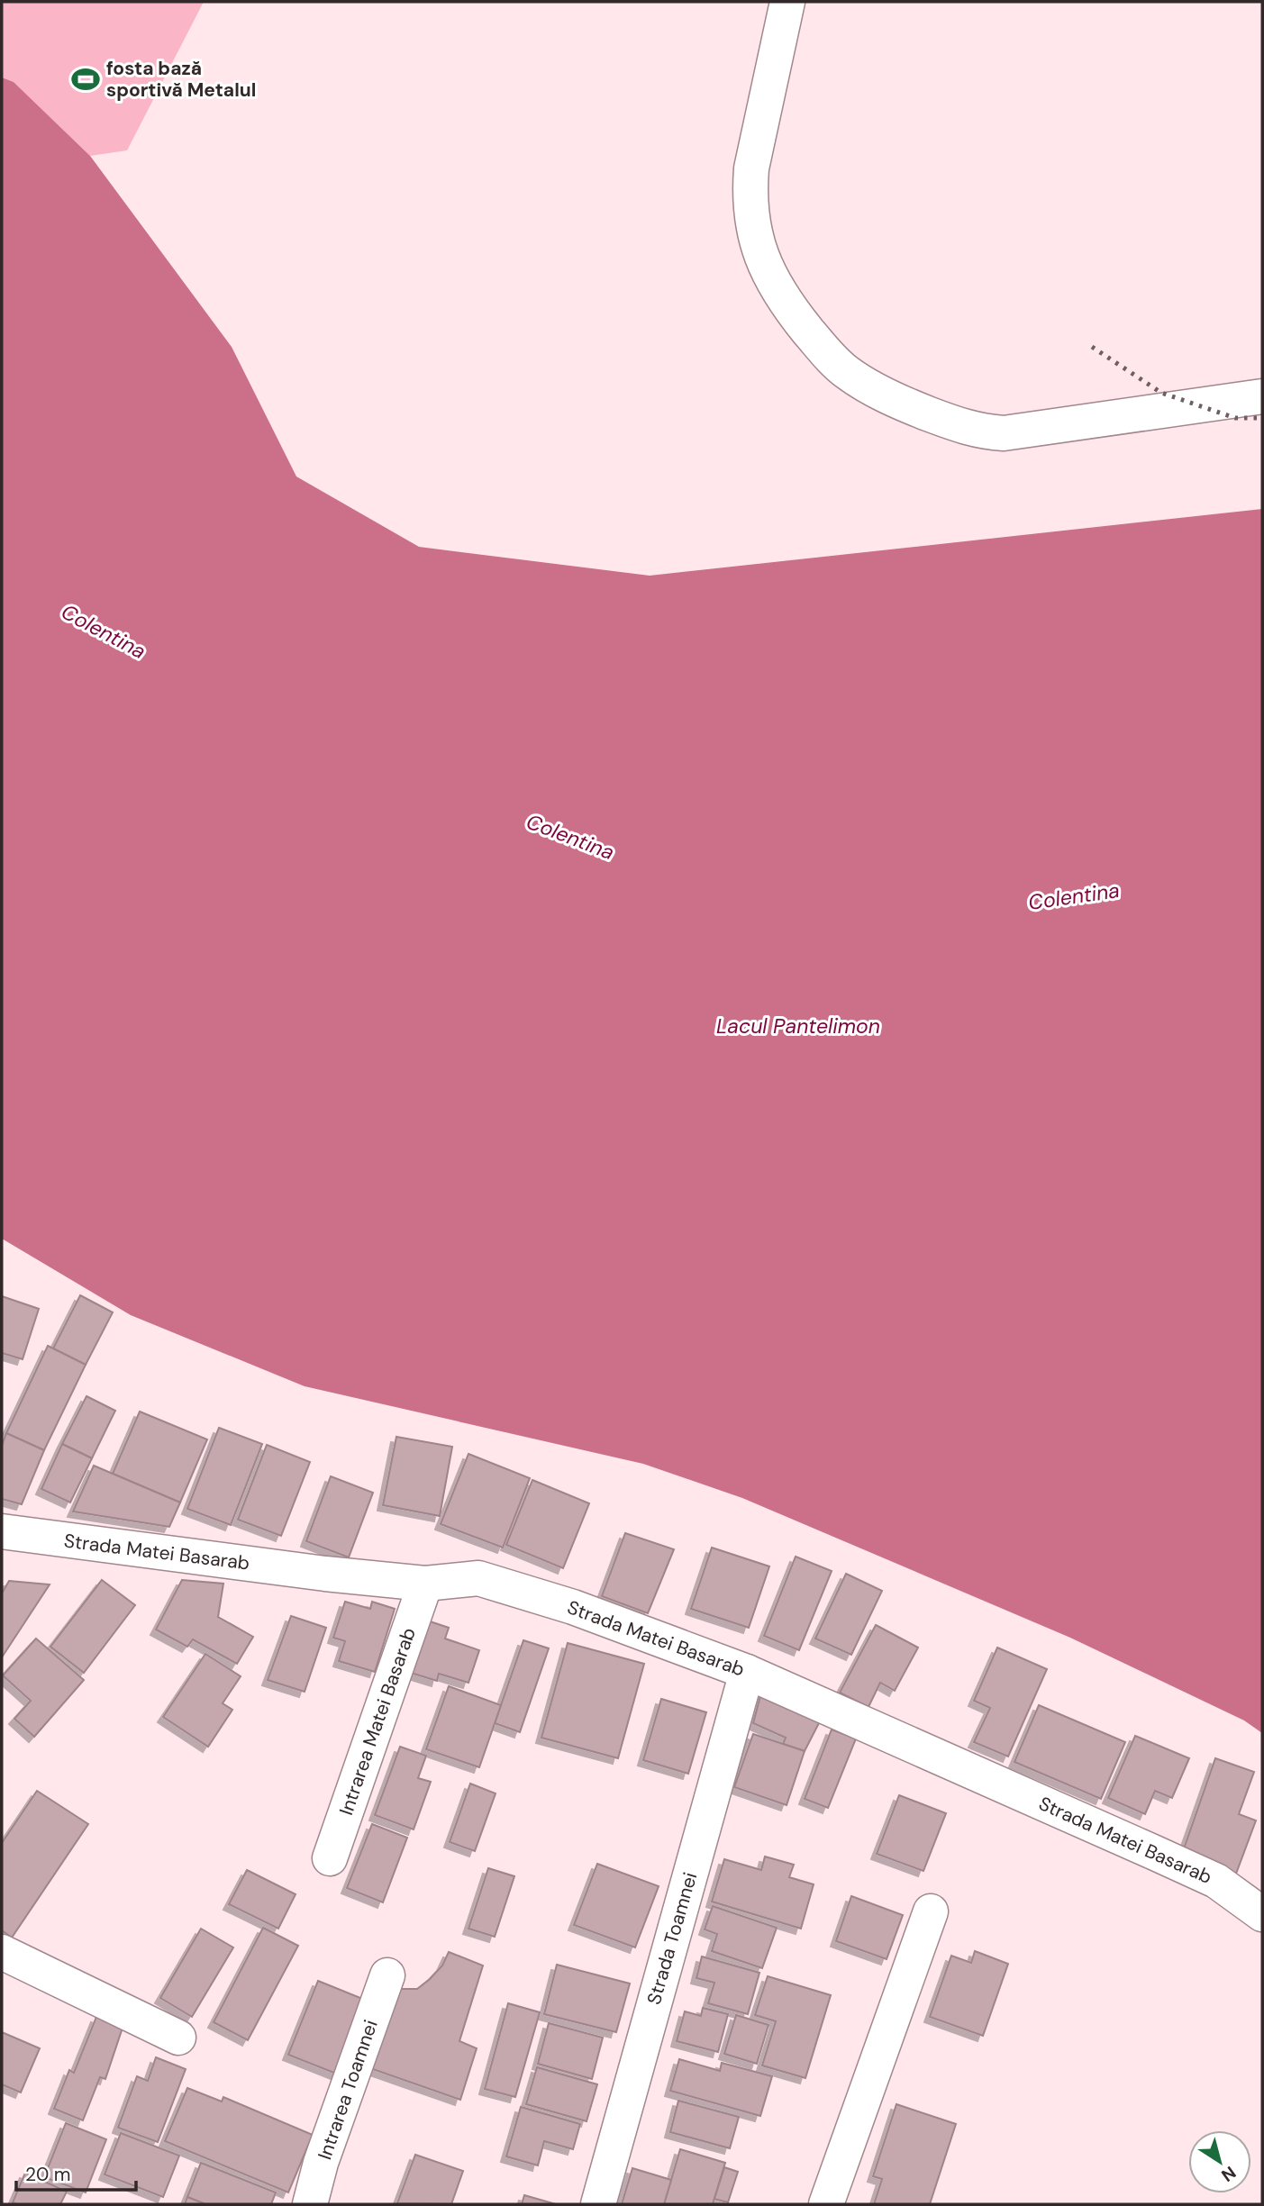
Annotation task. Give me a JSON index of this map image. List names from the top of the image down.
{
  "streets": {
    "street": [
      "Strada Matei Basarab",
      "Intrarea Matei Basarab",
      "Strada Toamnei",
      "Intrarea Toamnei"
    ]
  },
  "crossings": [
    ["Strada Matei Basarab", "Intrarea Matei Basarab"],
    ["Strada Matei Basarab", "Strada Toamnei"]
  ],
  "water": ["Colentina", "Lacul Pantelimon"],
  "places": {
    "sports": ["fosta bază sportivă Metalul"]
  },
  "scale_bar": "20 m",
  "north": "bottom right"
}
